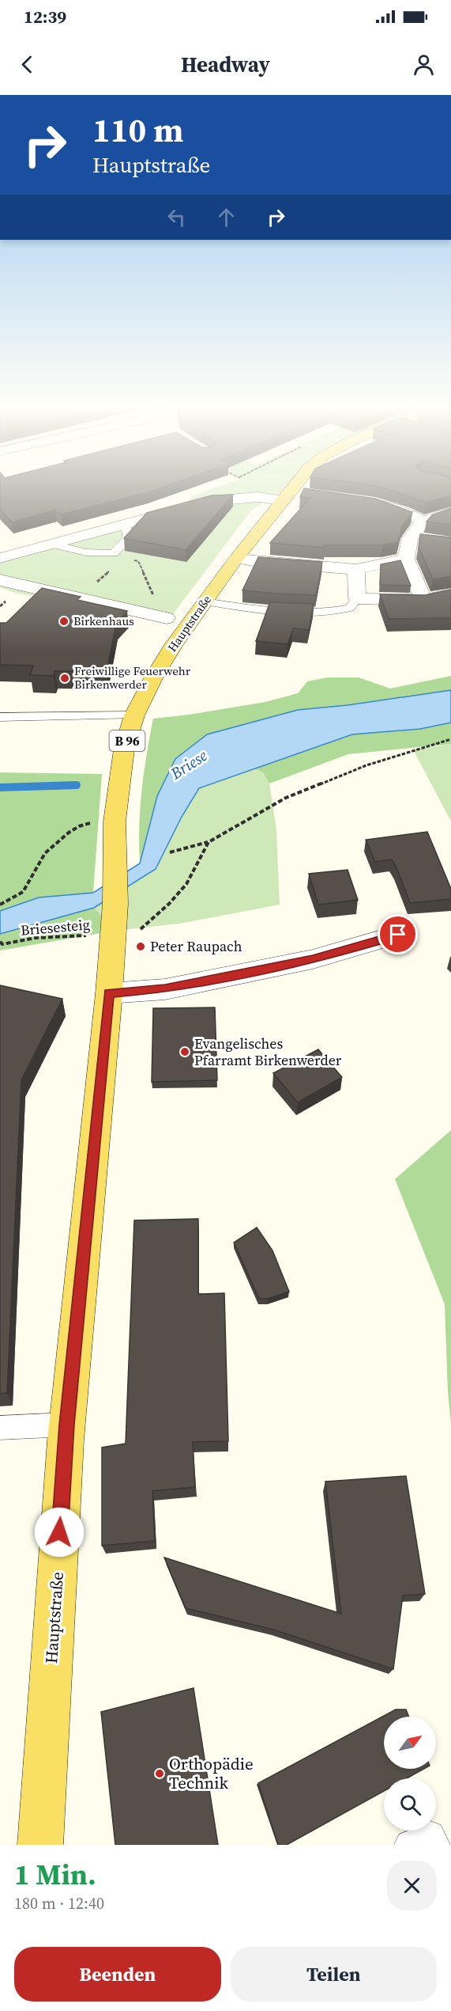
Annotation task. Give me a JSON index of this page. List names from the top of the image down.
{
  "streets": {
    "main road": ["Hauptstraße", "B 96"],
    "path": ["Briesesteig"]
  },
  "crossings": [
    ["Hauptstraße", "Briesesteig"]
  ],
  "water": ["Briese"],
  "places": [
    "Birkenhaus",
    "Freiwillige Feuerwehr Birkenwerder",
    "Peter Raupach",
    "Evangelisches Pfarramt Birkenwerder",
    "Orthopädie Technik"
  ],
  "north": "top right",
  "page": {
    "status": "12:39",
    "header": "Headway",
    "turn": ["110 m", "Hauptstraße"],
    "heading": ["1 Min.", "180 m · 12:40"],
    "buttons": ["Beenden", "Teilen"]
  }
}
